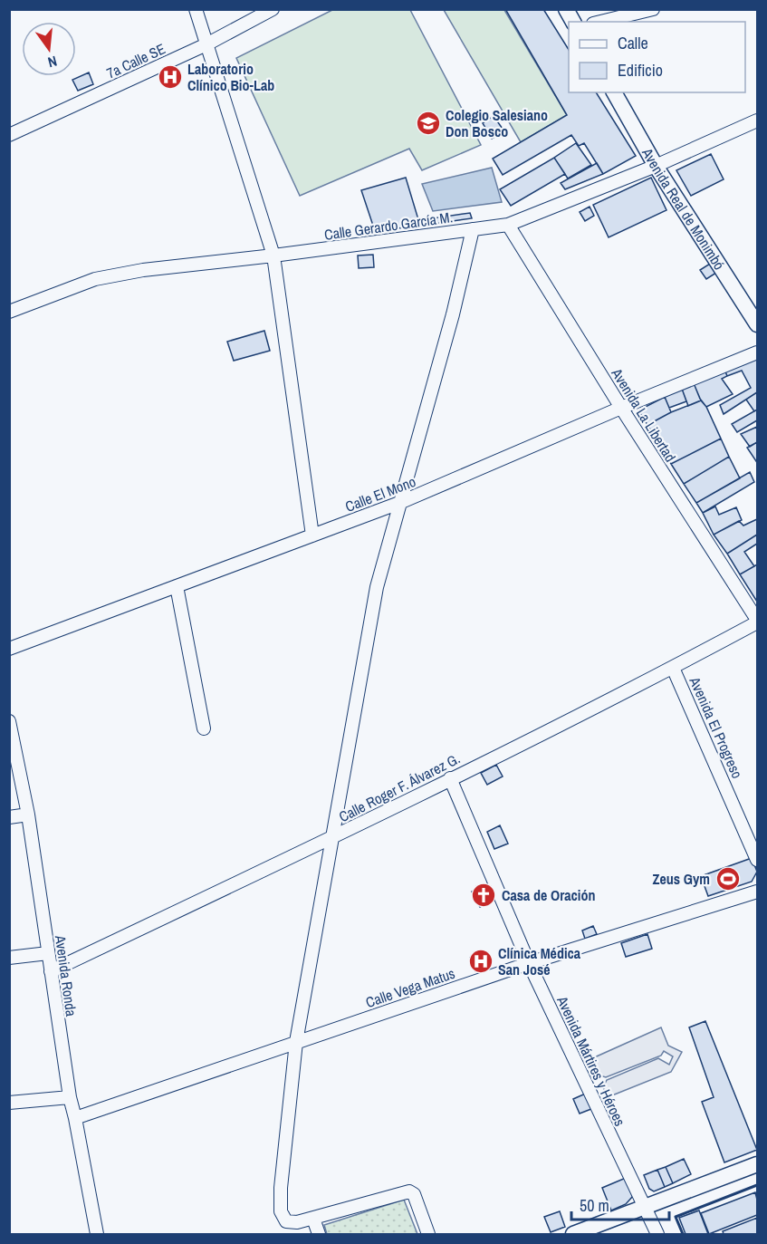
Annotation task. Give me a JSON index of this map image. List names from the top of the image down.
{
  "streets": {
    "street": [
      "7a Calle SE",
      "Avenida Real de Monimbó",
      "Calle Gerardo García M.",
      "Avenida La Libertad",
      "Calle El Mono",
      "Avenida El Progreso",
      "Calle Roger F. Álvarez G.",
      "Avenida Ronda",
      "Calle Vega Matus",
      "Avenida Mártires y Héroes"
    ]
  },
  "crossings": [
    ["Avenida Real de Monimbó", "Calle Gerardo García M."],
    ["Calle Gerardo García M.", "Avenida La Libertad"],
    ["Avenida La Libertad", "Calle El Mono"],
    ["Avenida La Libertad", "Calle Roger F. Álvarez G."],
    ["Avenida El Progreso", "Calle Roger F. Álvarez G."],
    ["Calle Roger F. Álvarez G.", "Avenida Ronda"],
    ["Calle Roger F. Álvarez G.", "Avenida Mártires y Héroes"],
    ["Avenida Ronda", "Calle Vega Matus"],
    ["Calle Vega Matus", "Avenida Mártires y Héroes"]
  ],
  "places": {
    "hospital": ["Laboratorio Clínico Bio-Lab", "Clínica Médica San José"],
    "school or university": ["Colegio Salesiano Don Bosco"],
    "sports": ["Zeus Gym"],
    "church": ["Casa de Oración"]
  },
  "legend": ["Calle", "Edificio"],
  "scale_bar": "50 m",
  "north": "bottom"
}
